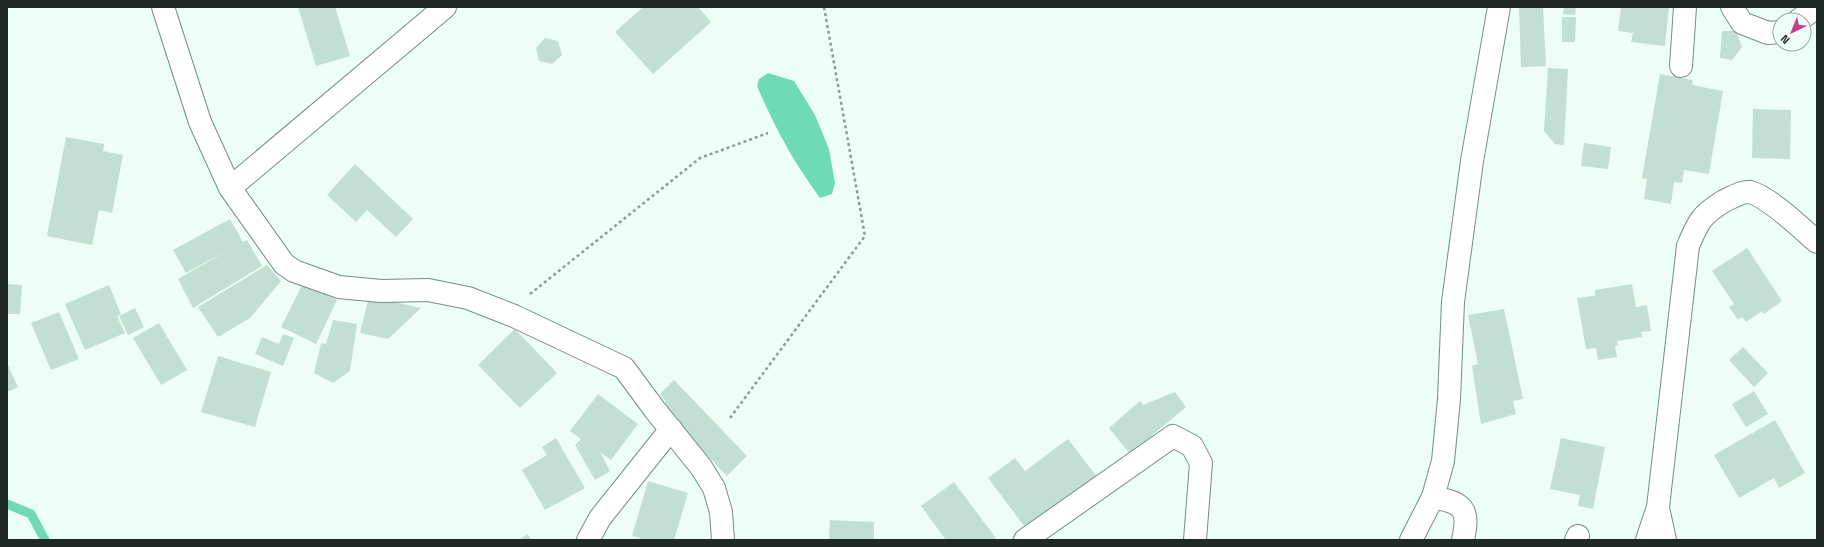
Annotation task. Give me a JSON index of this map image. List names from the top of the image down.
{
  "north": "bottom left"
}
